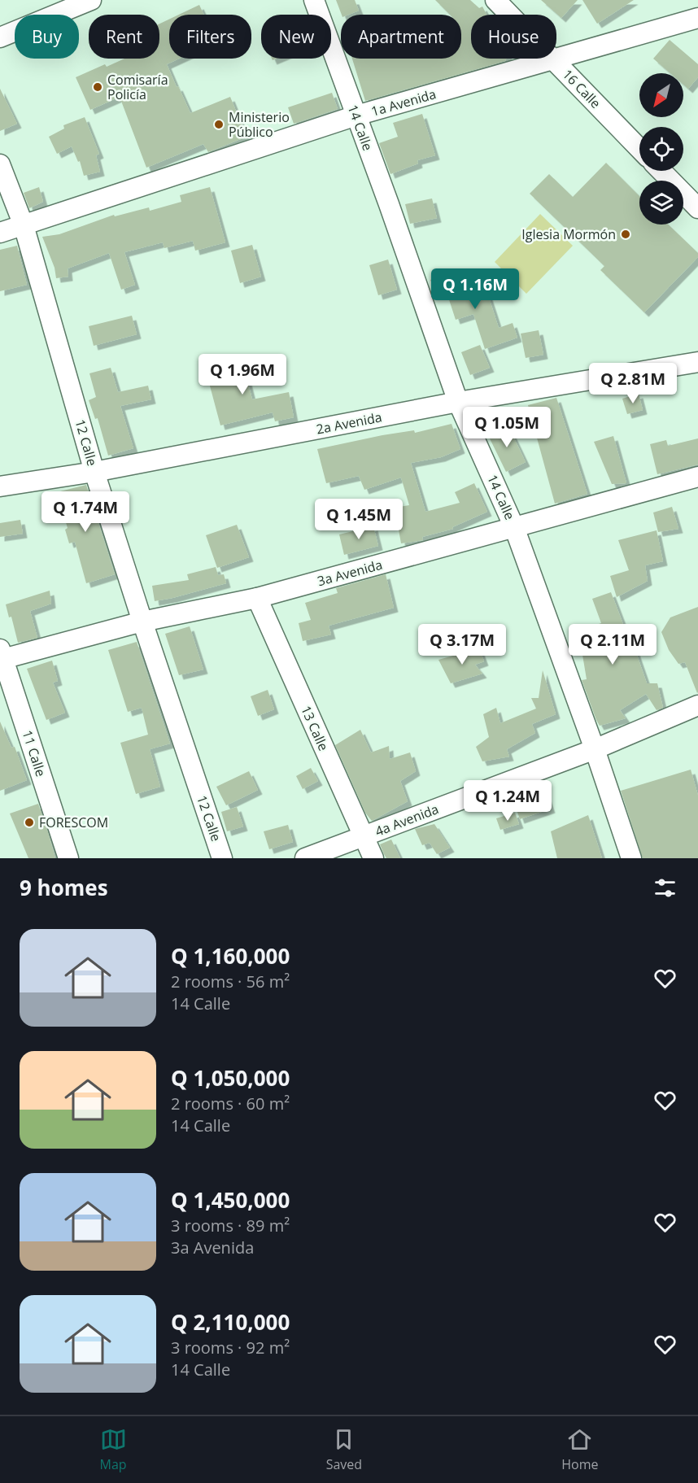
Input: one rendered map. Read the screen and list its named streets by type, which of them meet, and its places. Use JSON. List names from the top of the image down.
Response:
{
  "streets": {
    "street": [
      "16 Calle",
      "1a Avenida",
      "14 Calle",
      "2a Avenida",
      "12 Calle",
      "3a Avenida",
      "13 Calle",
      "11 Calle",
      "4a Avenida"
    ]
  },
  "crossings": [
    ["16 Calle", "1a Avenida"],
    ["1a Avenida", "14 Calle"],
    ["1a Avenida", "12 Calle"],
    ["14 Calle", "2a Avenida"],
    ["14 Calle", "3a Avenida"],
    ["14 Calle", "4a Avenida"],
    ["2a Avenida", "12 Calle"],
    ["12 Calle", "3a Avenida"],
    ["3a Avenida", "13 Calle"],
    ["3a Avenida", "11 Calle"],
    ["13 Calle", "4a Avenida"]
  ],
  "places": [
    "Comisaría Policía",
    "Ministerio Público",
    "Iglesia Mormón",
    "FORESCOM"
  ],
  "north": "bottom left",
  "page": {
    "chip": [
      "Buy",
      "Rent",
      "Filters",
      "New",
      "Apartment",
      "House"
    ],
    "price": [
      "Q 1.16M",
      "Q 1.96M",
      "Q 2.81M",
      "Q 1.05M",
      "Q 1.74M",
      "Q 1.45M",
      "Q 3.17M",
      "Q 2.11M",
      "Q 1.24M"
    ],
    "heading": "9 homes",
    "list": [
      {
        "name": "Q 1,160,000",
        "note": "2 rooms · 56 m² · 14 Calle"
      },
      {
        "name": "Q 1,050,000",
        "note": "2 rooms · 60 m² · 14 Calle"
      },
      {
        "name": "Q 1,450,000",
        "note": "3 rooms · 89 m² · 3a Avenida"
      },
      {
        "name": "Q 2,110,000",
        "note": "3 rooms · 92 m² · 14 Calle"
      }
    ],
    "tabs": ["Map", "Saved", "Home"]
  }
}
